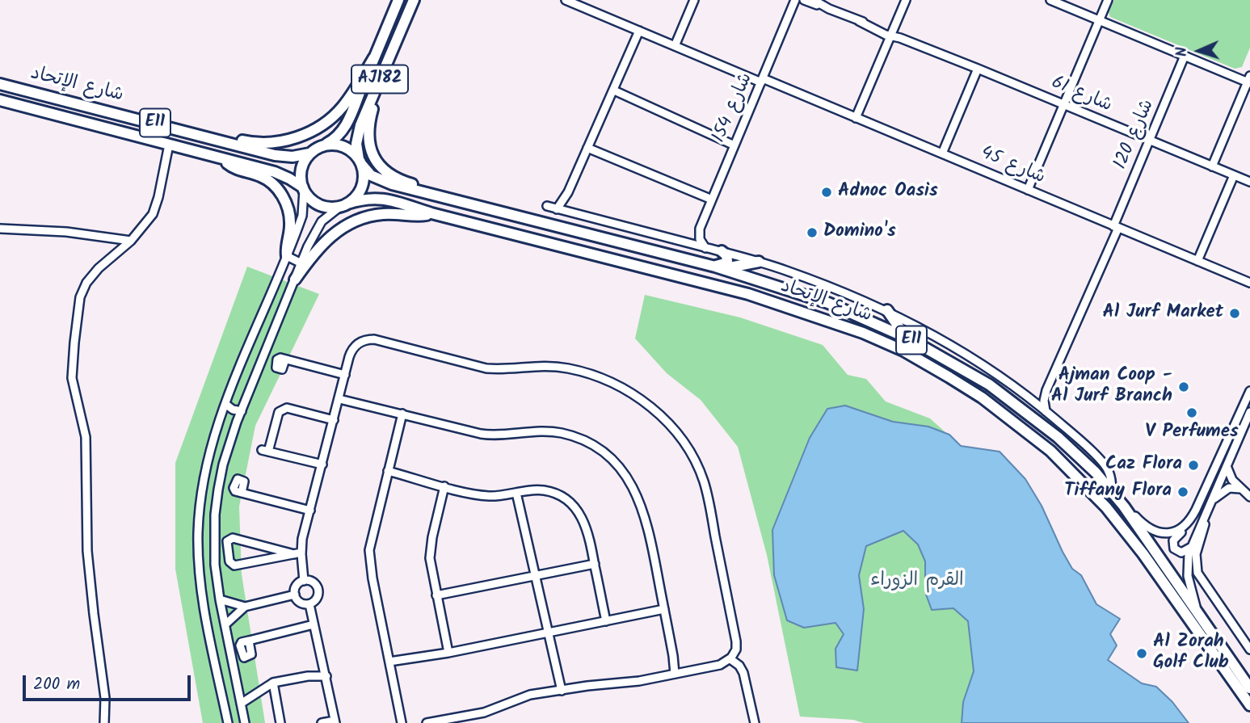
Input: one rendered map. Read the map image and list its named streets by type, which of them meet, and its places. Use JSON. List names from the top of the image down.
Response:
{
  "streets": {
    "highway": ["AJ182", "شارع الإتحاد", "E11"],
    "street": [
      "شارع 61",
      "شارع 154",
      "شارع 120",
      "شارع 45"
    ]
  },
  "crossings": [
    ["AJ182", "شارع الإتحاد"],
    ["شارع 61", "شارع 120"],
    ["شارع 154", "شارع 45"],
    ["شارع 120", "شارع 45"]
  ],
  "parks": ["القرم الزوراء"],
  "places": [
    "Adnoc Oasis",
    "Domino's",
    "Al Jurf Market",
    "Ajman Coop - Al Jurf Branch",
    "V Perfumes",
    "Caz Flora",
    "Tiffany Flora",
    "Al Zorah Golf Club"
  ],
  "scale_bar": "200 m",
  "north": "left"
}
